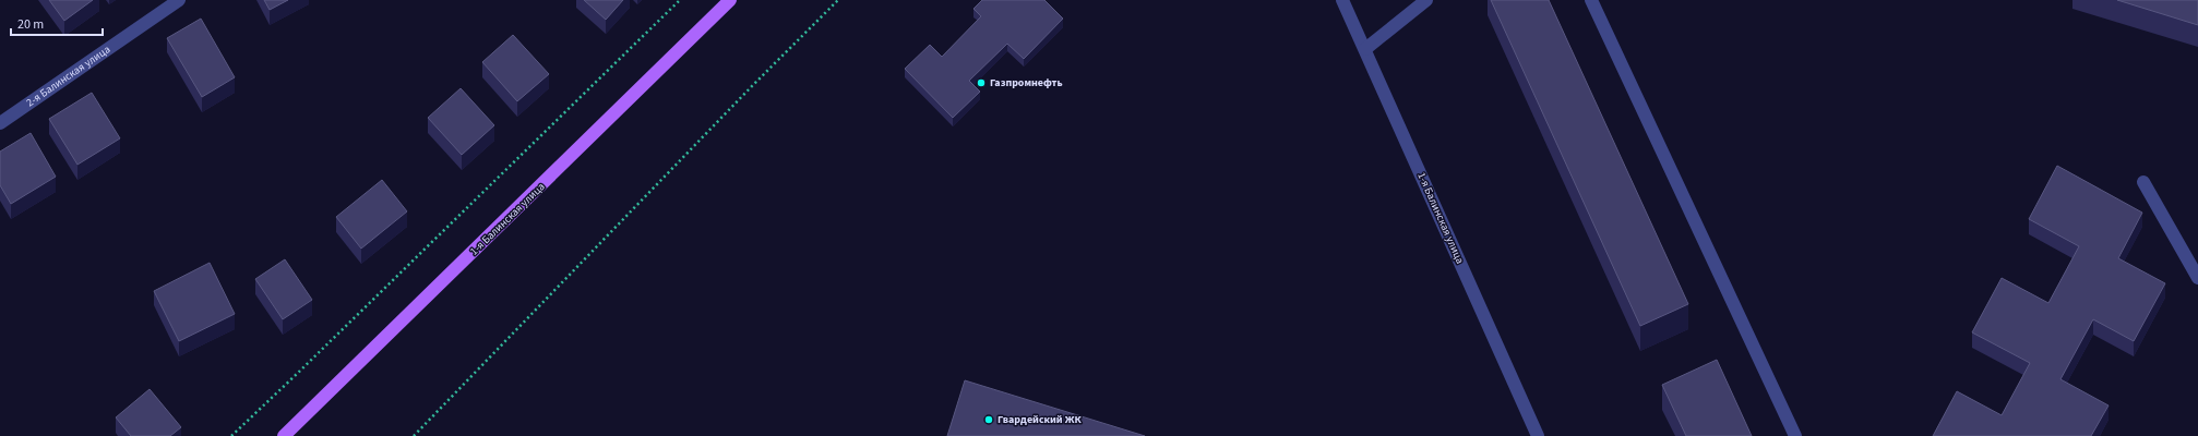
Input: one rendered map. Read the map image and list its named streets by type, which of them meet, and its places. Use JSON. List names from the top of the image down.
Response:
{
  "streets": {
    "main road": ["1-я Балинская улица"],
    "street": ["2-я Балинская улица"]
  },
  "places": ["Газпромнефть", "Гвардейский ЖК"],
  "scale_bar": "20 m"
}
